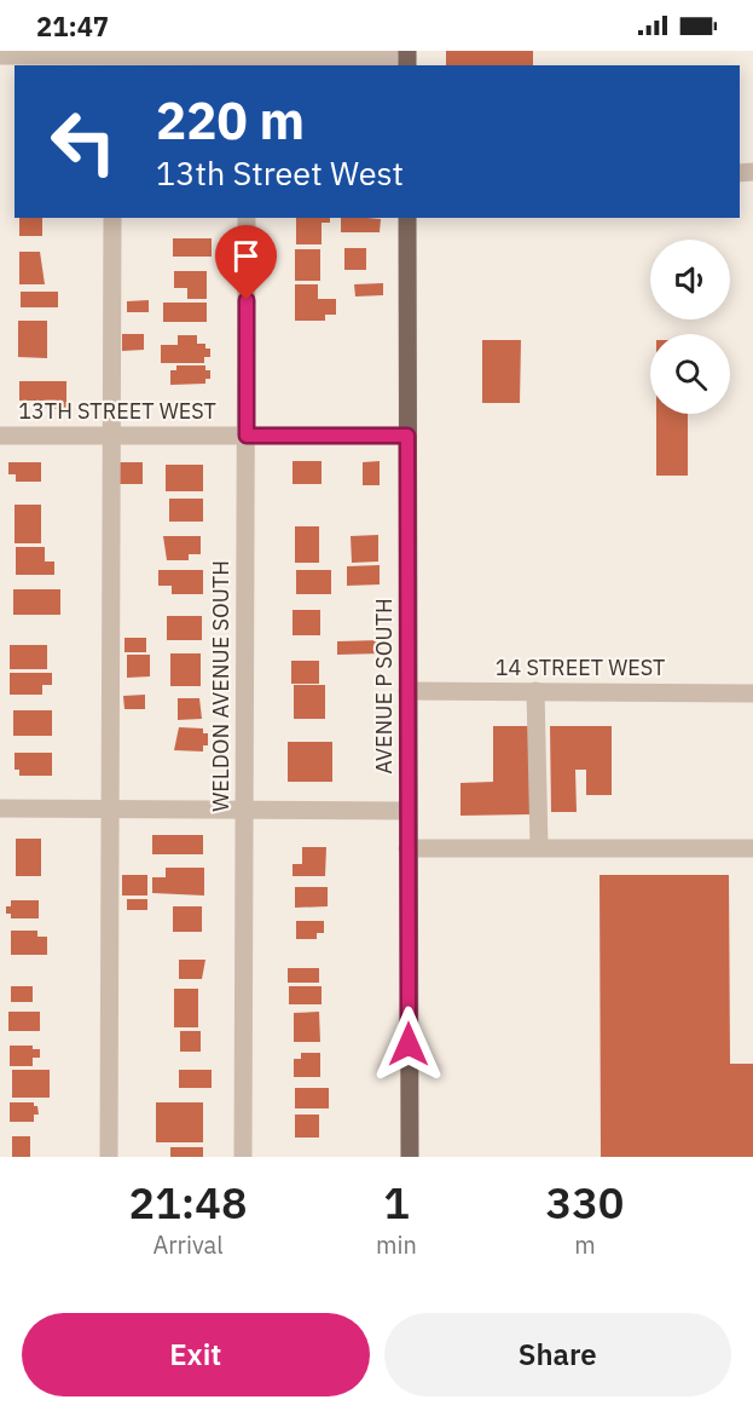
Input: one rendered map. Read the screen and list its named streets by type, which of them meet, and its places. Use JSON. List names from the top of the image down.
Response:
{
  "streets": {
    "main road": ["AVENUE P SOUTH"],
    "street": ["13TH STREET WEST", "14 STREET WEST", "WELDON AVENUE SOUTH"]
  },
  "crossings": [
    ["13TH STREET WEST", "WELDON AVENUE SOUTH"],
    ["13TH STREET WEST", "AVENUE P SOUTH"],
    ["14 STREET WEST", "AVENUE P SOUTH"]
  ],
  "page": {
    "status": "21:47",
    "turn": ["220 m", "13th Street West"],
    "eta": [
      "21:48",
      "Arrival",
      "1",
      "min",
      "330",
      "m"
    ],
    "buttons": ["Exit", "Share"]
  }
}
